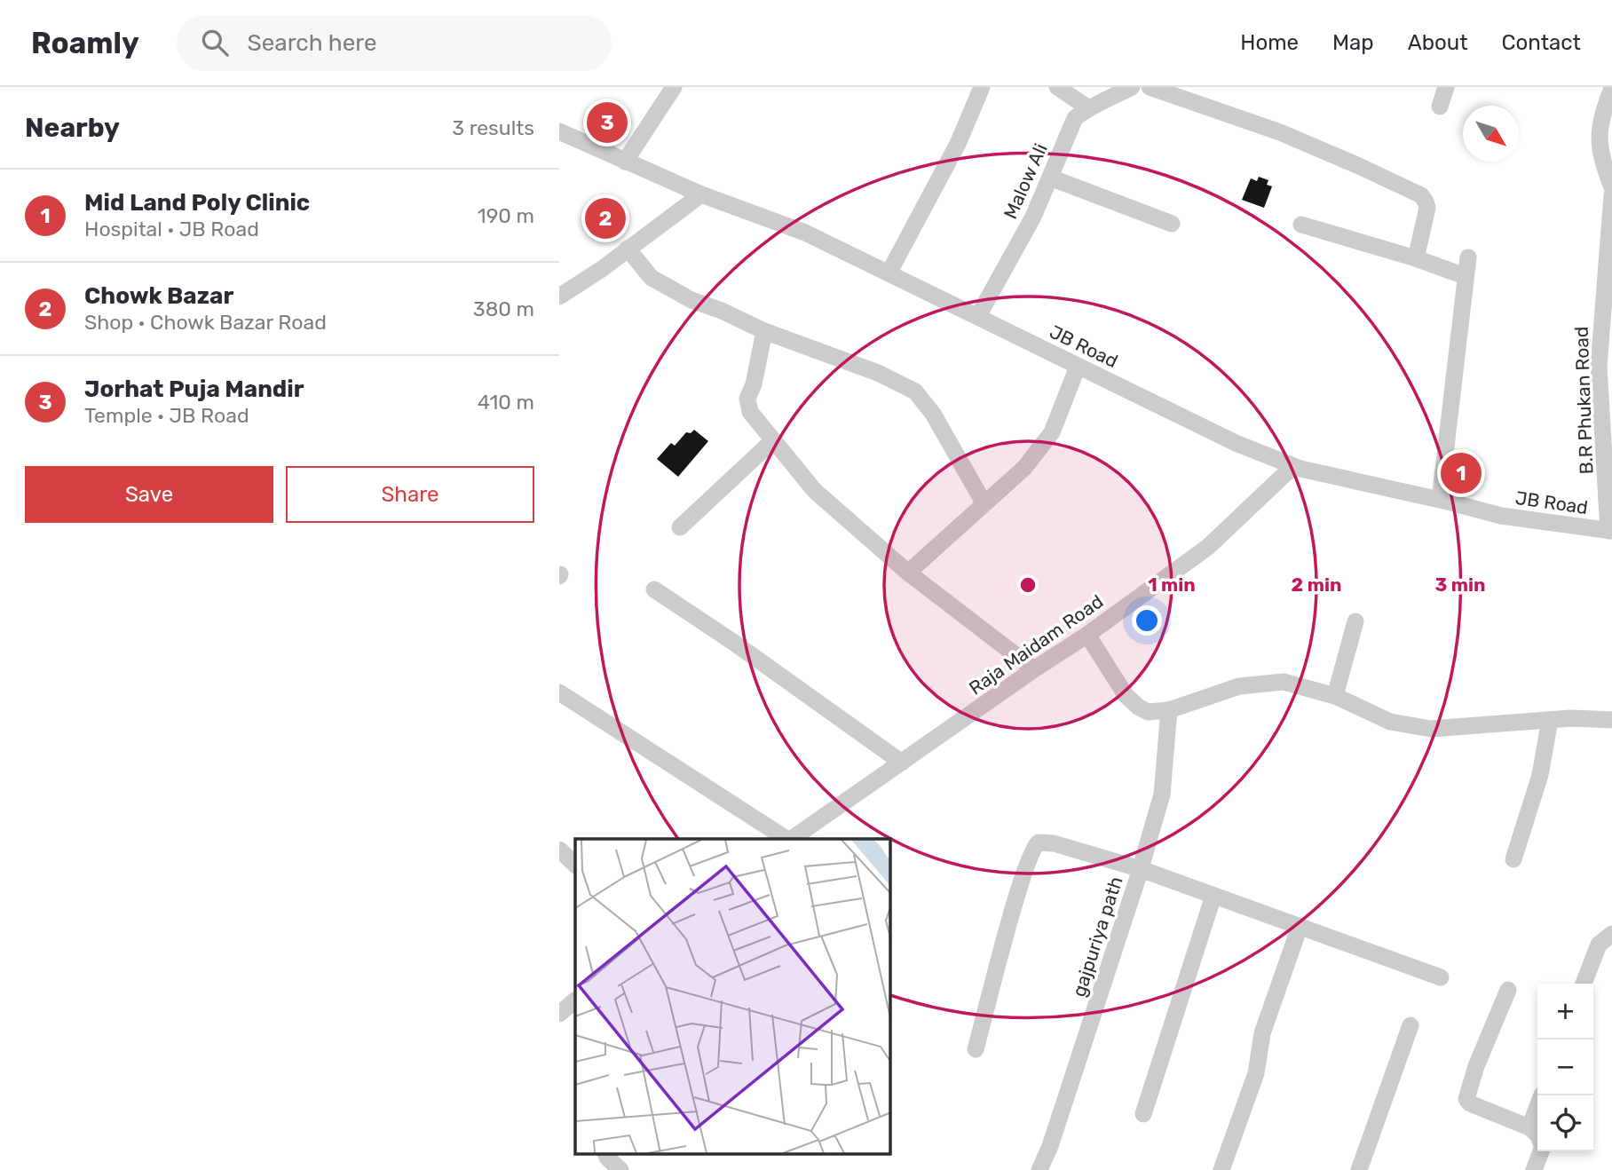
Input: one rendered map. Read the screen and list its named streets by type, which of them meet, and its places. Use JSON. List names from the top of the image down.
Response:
{
  "streets": {
    "street": [
      "Malow Ali",
      "JB Road",
      "B.R Phukan Road",
      "Raja Maidam Road",
      "gajpuriya path"
    ]
  },
  "crossings": [
    ["Malow Ali", "JB Road"],
    ["JB Road", "B.R Phukan Road"],
    ["JB Road", "Raja Maidam Road"]
  ],
  "north": "bottom right",
  "page": {
    "header": "Roamly",
    "search": "Search here",
    "nav": [
      "Home",
      "Map",
      "About",
      "Contact"
    ],
    "heading": ["Nearby", "3 results"],
    "pins": ["3", "2", "1"],
    "list": [
      {
        "mark": "1",
        "name": "Mid Land Poly Clinic",
        "note": "Hospital · JB Road",
        "value": "190 m"
      },
      {
        "mark": "2",
        "name": "Chowk Bazar",
        "note": "Shop · Chowk Bazar Road",
        "value": "380 m"
      },
      {
        "mark": "3",
        "name": "Jorhat Puja Mandir",
        "note": "Temple · JB Road",
        "value": "410 m"
      }
    ],
    "buttons": ["Save", "Share"],
    "map_buttons": ["+", "−"]
  },
  "rings": ["1 min", "2 min", "3 min"]
}
